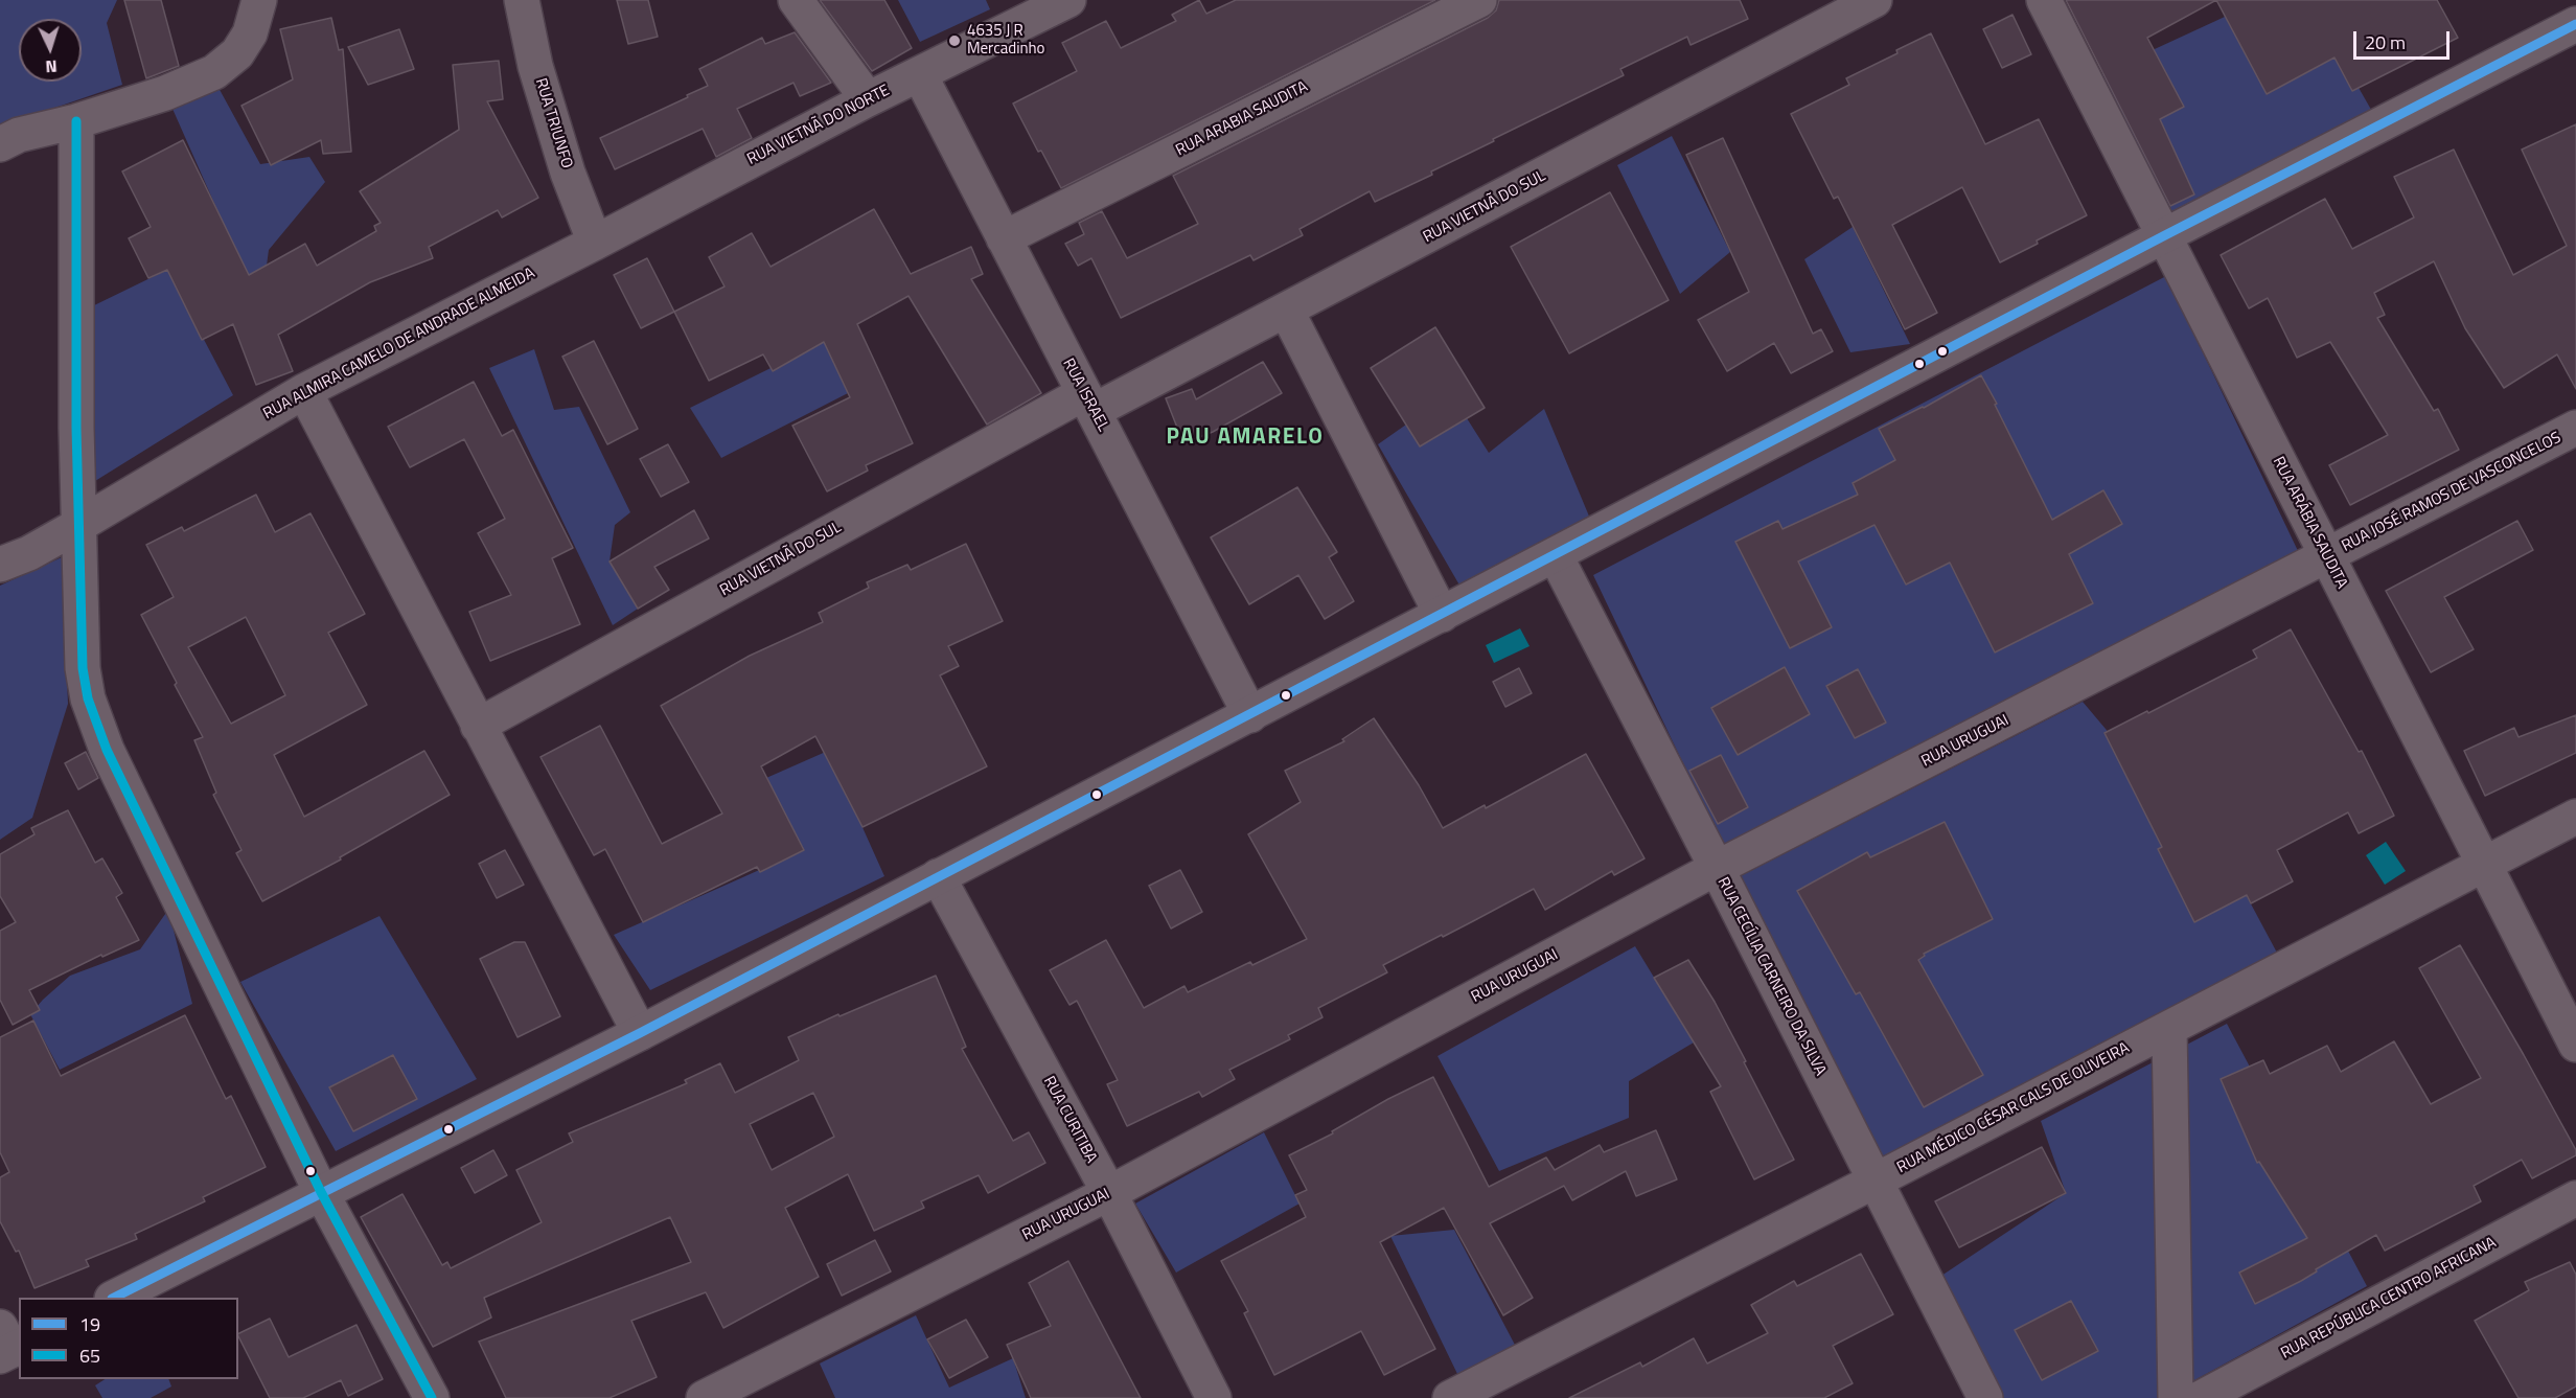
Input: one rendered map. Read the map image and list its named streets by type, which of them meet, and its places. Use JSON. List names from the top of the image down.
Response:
{
  "streets": {
    "street": [
      "RUA ARABIA SAUDITA",
      "RUA TRIUNFO",
      "RUA VIETNÃ DO NORTE",
      "RUA VIETNÃ DO SUL",
      "RUA ALMIRA CAMELO DE ANDRADE ALMEIDA",
      "RUA ISRAEL",
      "RUA JOSÉ RAMOS DE VASCONCELOS",
      "RUA ARÁBIA SAUDITA",
      "RUA URUGUAI",
      "RUA CECÍLIA CARNEIRO DA SILVA",
      "RUA MÉDICO CÉSAR CALS DE OLIVEIRA",
      "RUA CURITIBA",
      "RUA REPÚBLICA CENTRO AFRICANA"
    ]
  },
  "crossings": [
    ["RUA ARABIA SAUDITA", "RUA ISRAEL"],
    ["RUA TRIUNFO", "RUA VIETNÃ DO NORTE"],
    ["RUA TRIUNFO", "RUA ALMIRA CAMELO DE ANDRADE ALMEIDA"],
    ["RUA VIETNÃ DO NORTE", "RUA ALMIRA CAMELO DE ANDRADE ALMEIDA"],
    ["RUA VIETNÃ DO NORTE", "RUA ISRAEL"],
    ["RUA VIETNÃ DO SUL", "RUA ISRAEL"],
    ["RUA JOSÉ RAMOS DE VASCONCELOS", "RUA ARÁBIA SAUDITA"],
    ["RUA JOSÉ RAMOS DE VASCONCELOS", "RUA URUGUAI"],
    ["RUA ARÁBIA SAUDITA", "RUA URUGUAI"],
    ["RUA ARÁBIA SAUDITA", "RUA MÉDICO CÉSAR CALS DE OLIVEIRA"],
    ["RUA URUGUAI", "RUA CECÍLIA CARNEIRO DA SILVA"],
    ["RUA URUGUAI", "RUA CURITIBA"],
    ["RUA CECÍLIA CARNEIRO DA SILVA", "RUA MÉDICO CÉSAR CALS DE OLIVEIRA"]
  ],
  "districts": ["PAU AMARELO"],
  "places": ["4635 J R Mercadinho"],
  "lines": ["transit line 19", "transit line 65"],
  "legend": ["19", "65"],
  "scale_bar": "20 m",
  "north": "bottom"
}
